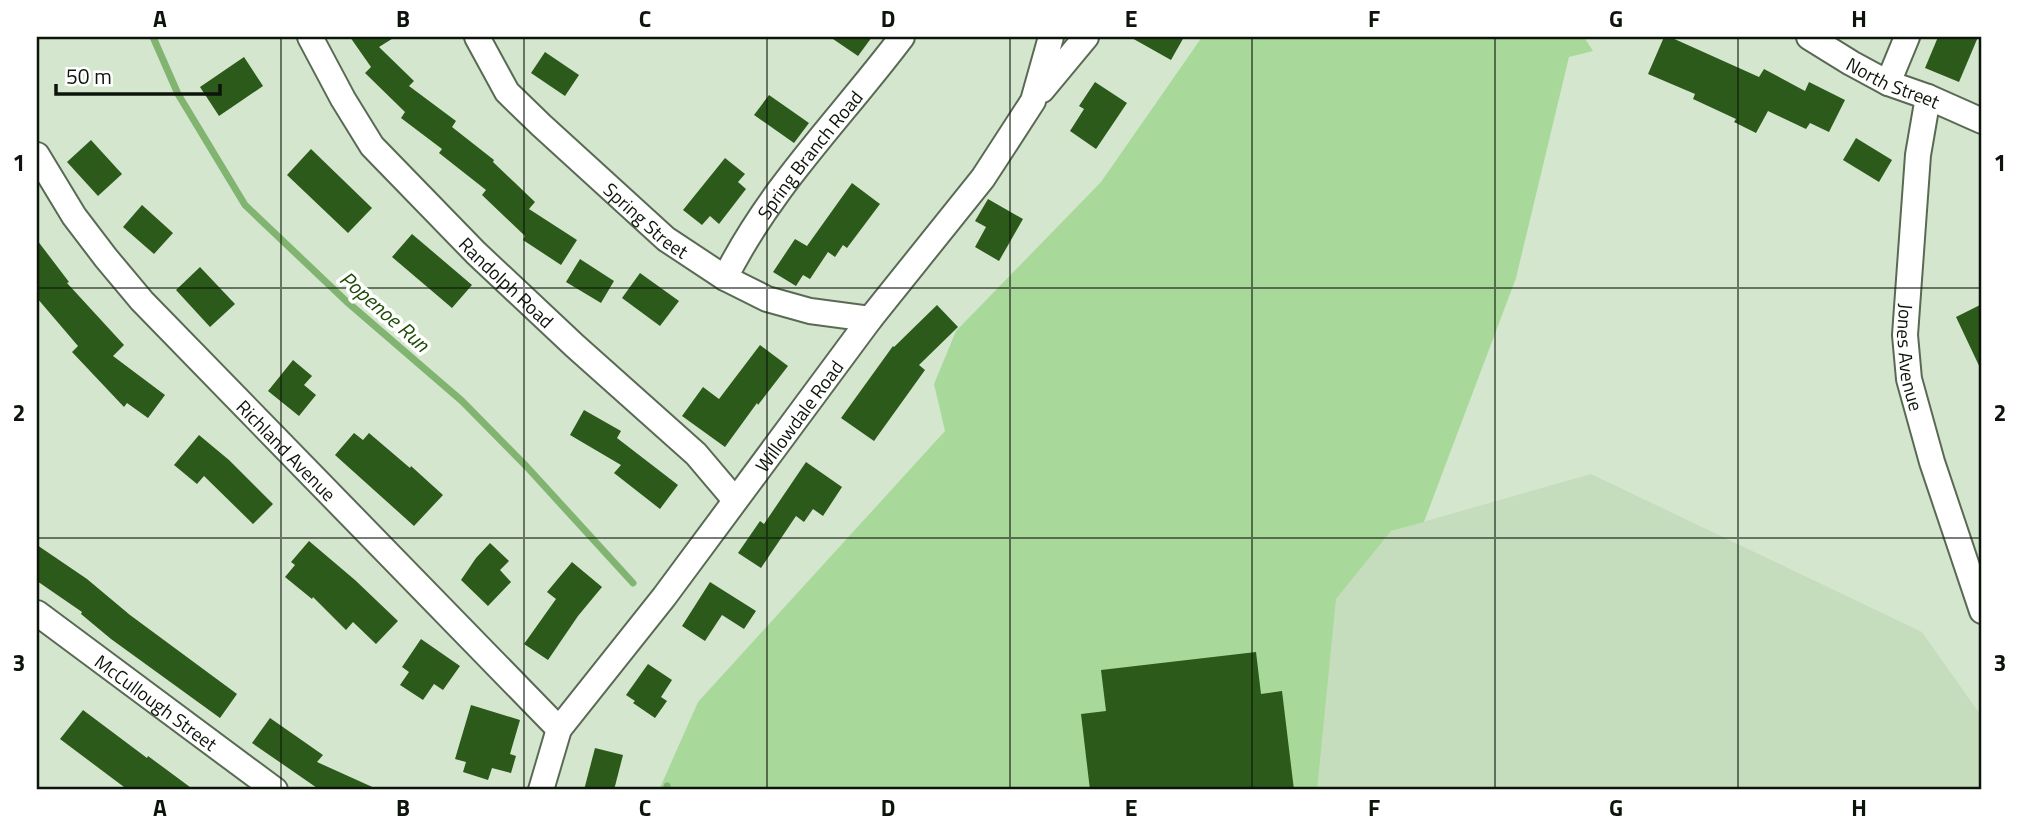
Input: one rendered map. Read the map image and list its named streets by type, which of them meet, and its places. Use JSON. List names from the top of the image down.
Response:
{
  "streets": {
    "street": [
      "North Street",
      "Spring Branch Road",
      "Spring Street",
      "Randolph Road",
      "Jones Avenue",
      "Willowdale Road",
      "Richland Avenue",
      "McCullough Street"
    ]
  },
  "crossings": [
    ["North Street", "Jones Avenue"],
    ["Spring Branch Road", "Spring Street"],
    ["Spring Street", "Willowdale Road"],
    ["Randolph Road", "Willowdale Road"],
    ["Willowdale Road", "Richland Avenue"]
  ],
  "water": ["Popenoe Run"],
  "scale_bar": "50 m",
  "grid": {
    "columns": [
      "A",
      "B",
      "C",
      "D",
      "E",
      "F",
      "G",
      "H"
    ],
    "rows": ["1", "2", "3"]
  }
}
